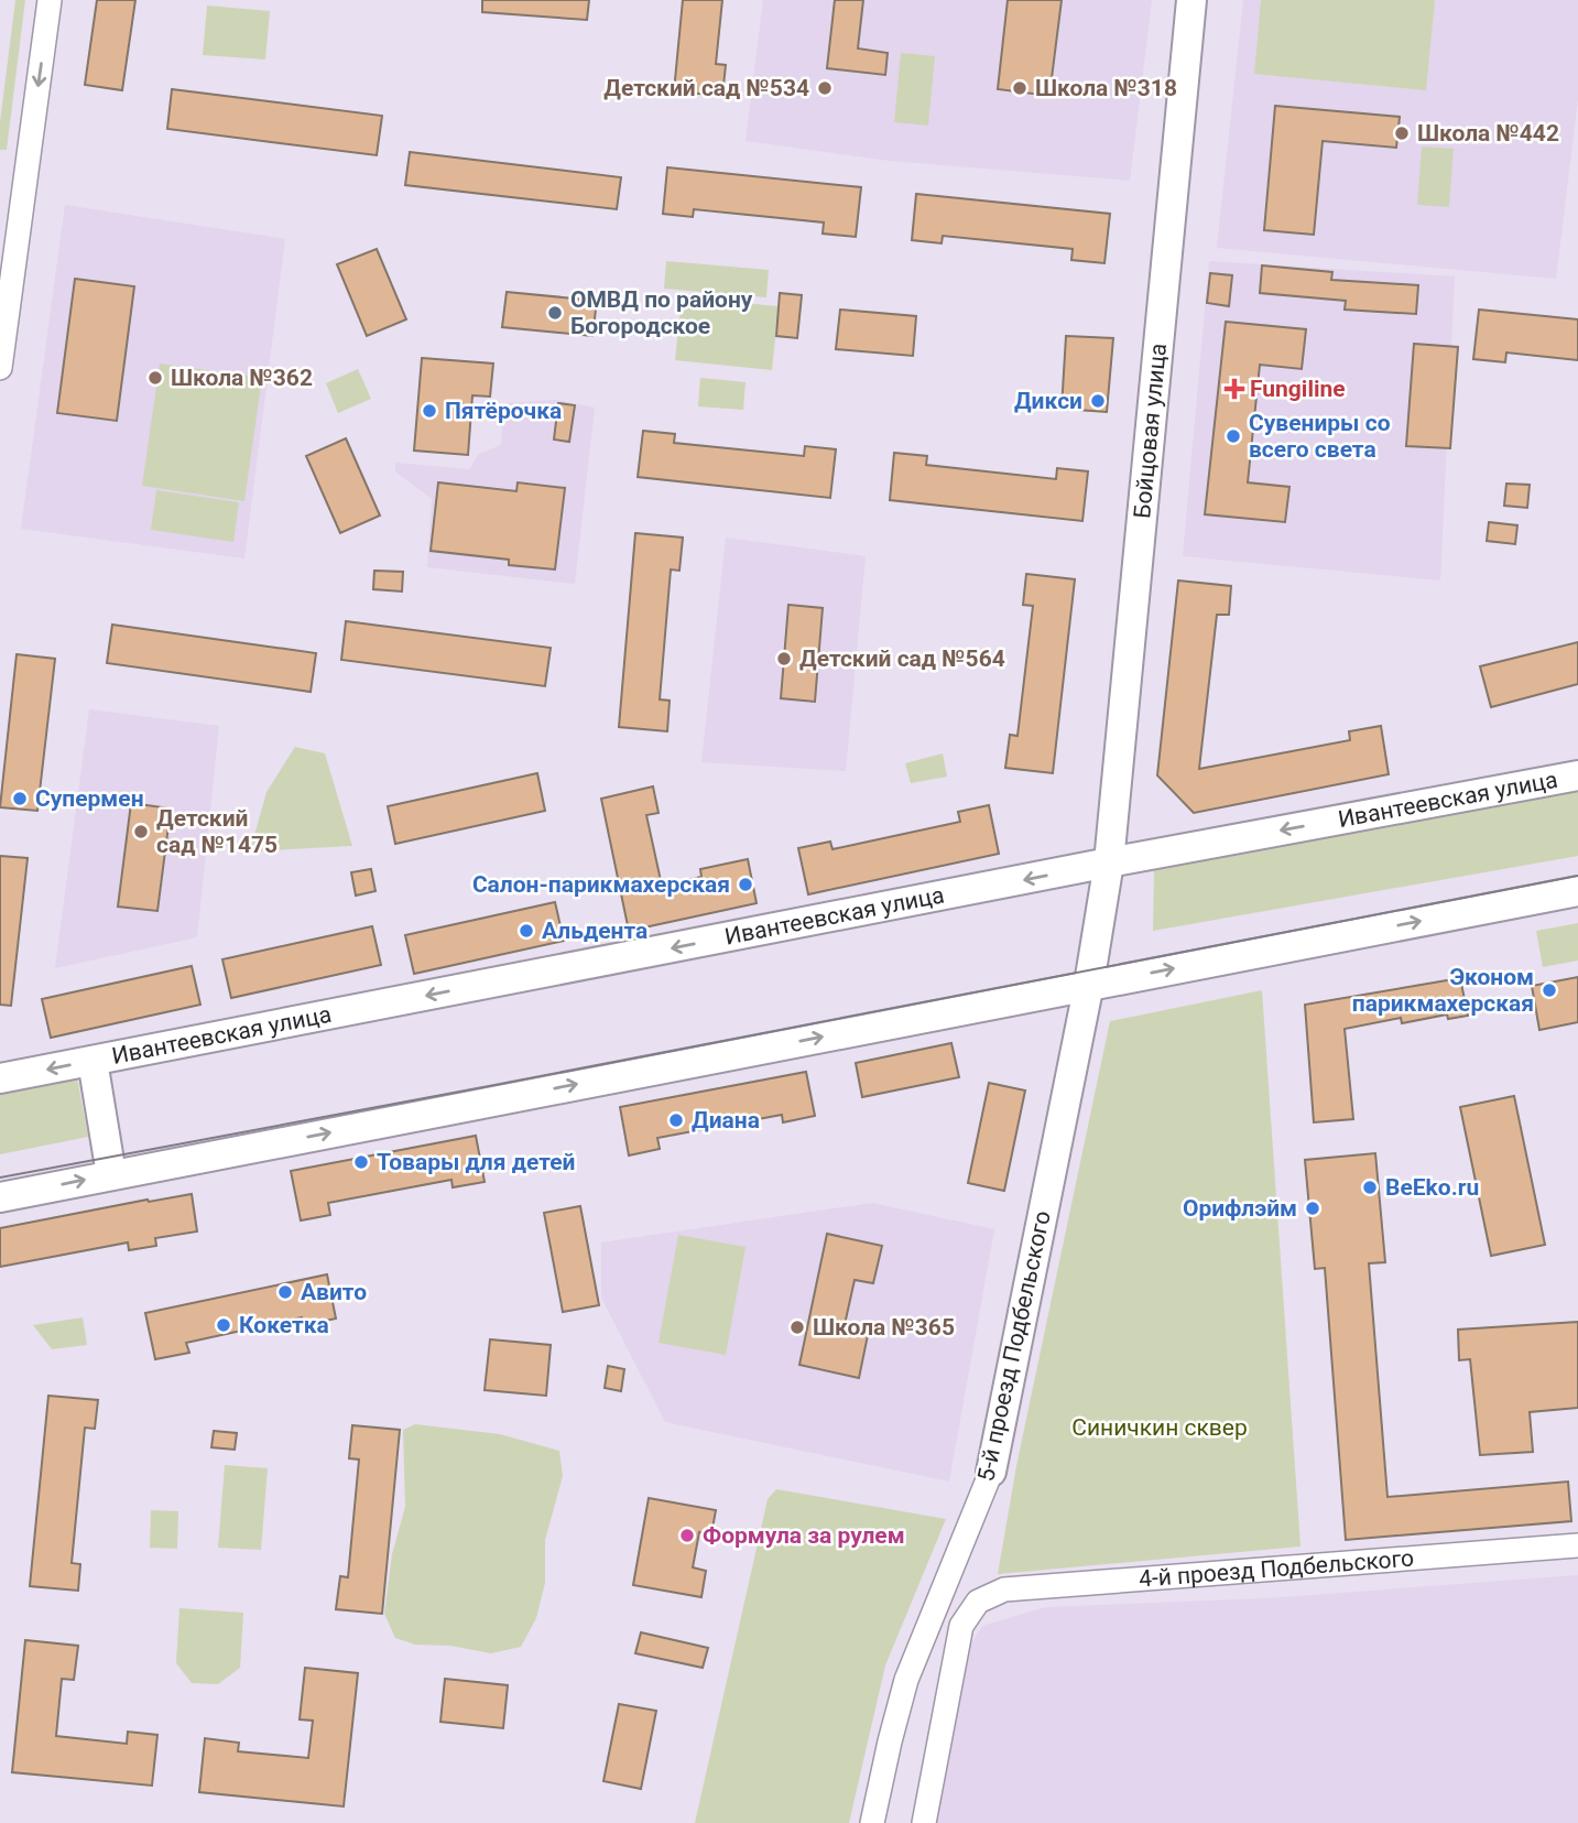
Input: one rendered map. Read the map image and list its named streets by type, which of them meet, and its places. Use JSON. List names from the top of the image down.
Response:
{
  "streets": {
    "street": [
      "Бойцовая улица",
      "Ивантеевская улица",
      "5-й проезд Подбельского",
      "4-й проезд Подбельского"
    ]
  },
  "crossings": [
    ["Бойцовая улица", "Ивантеевская улица"],
    ["Бойцовая улица", "5-й проезд Подбельского"]
  ],
  "parks": ["Синичкин сквер"],
  "places": {
    "other": [
      "Детский сад №534",
      "Школа №318",
      "Школа №442",
      "ОМВД по району Богородское",
      "Школа №362",
      "Дикси",
      "Пятёрочка",
      "Сувениры со всего света",
      "Детский сад №564",
      "Супермен",
      "Детский сад №1475",
      "Салон-парикмахерская",
      "Альдента",
      "Эконом парикмахерская",
      "Диана",
      "Товары для детей",
      "BeEko.ru",
      "Орифлэйм",
      "Авито",
      "Кокетка",
      "Школа №365",
      "Формула за рулем"
    ],
    "health": ["Fungiline"]
  }
}
